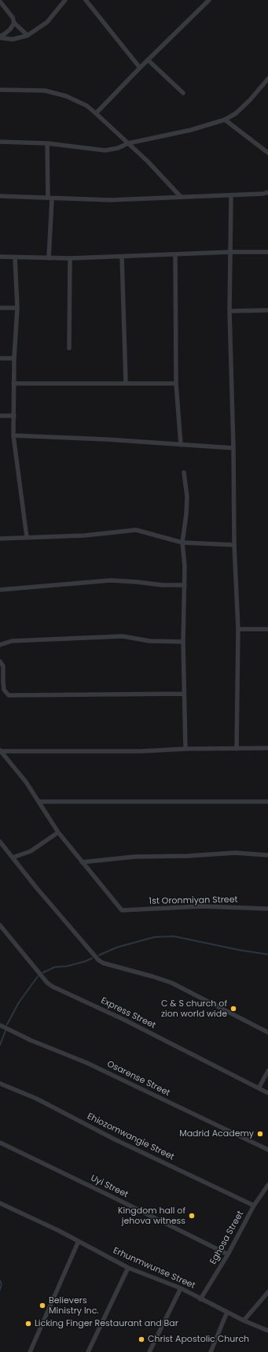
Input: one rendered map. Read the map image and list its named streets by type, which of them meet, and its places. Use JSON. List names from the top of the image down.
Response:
{
  "streets": {
    "street": [
      "1st Oronmiyan Street",
      "Express Street",
      "Osarense Street",
      "Ehiozomwangie Street",
      "Uyi Street",
      "Eghosa Street",
      "Erhunmwunse Street"
    ]
  },
  "crossings": [
    ["Ehiozomwangie Street", "Eghosa Street"],
    ["Uyi Street", "Eghosa Street"],
    ["Eghosa Street", "Erhunmwunse Street"]
  ],
  "places": [
    "C & S church of zion world wide",
    "Madrid Academy",
    "Kingdom hall of jehova witness",
    "Believers Ministry Inc.",
    "Licking Finger Restaurant and Bar",
    "Christ Apostolic Church"
  ]
}
